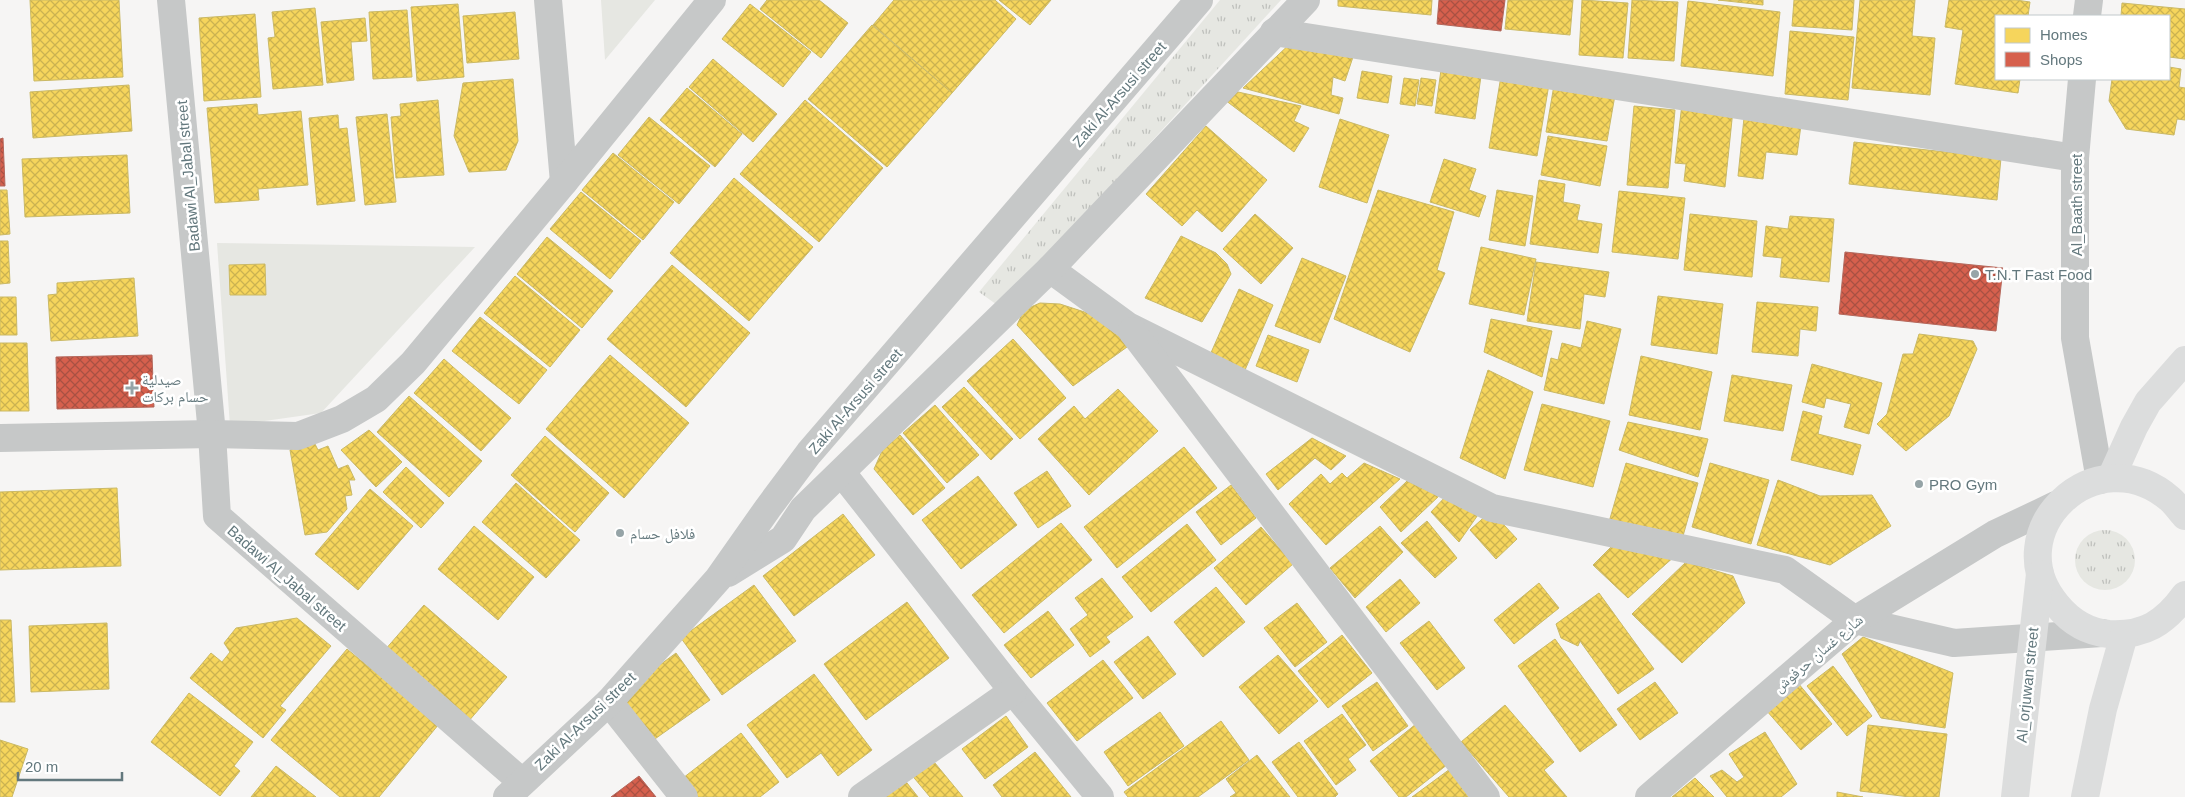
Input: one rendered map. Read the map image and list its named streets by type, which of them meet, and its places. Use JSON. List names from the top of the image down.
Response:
{
  "streets": {
    "main road": ["Al_orjuwan street"],
    "street": [
      "Zaki Al-Arsusi street",
      "Badawi Al_Jabal street",
      "Al_Baath street",
      "شارع غسان حرفوش"
    ]
  },
  "crossings": [
    ["Zaki Al-Arsusi street", "Badawi Al_Jabal street"]
  ],
  "places": {
    "other": ["T.N.T Fast Food", "PRO Gym", "فلافل حسام"],
    "health": ["صيدلية حسام بركات"]
  },
  "legend": ["Homes", "Shops"],
  "scale_bar": "20 m"
}
